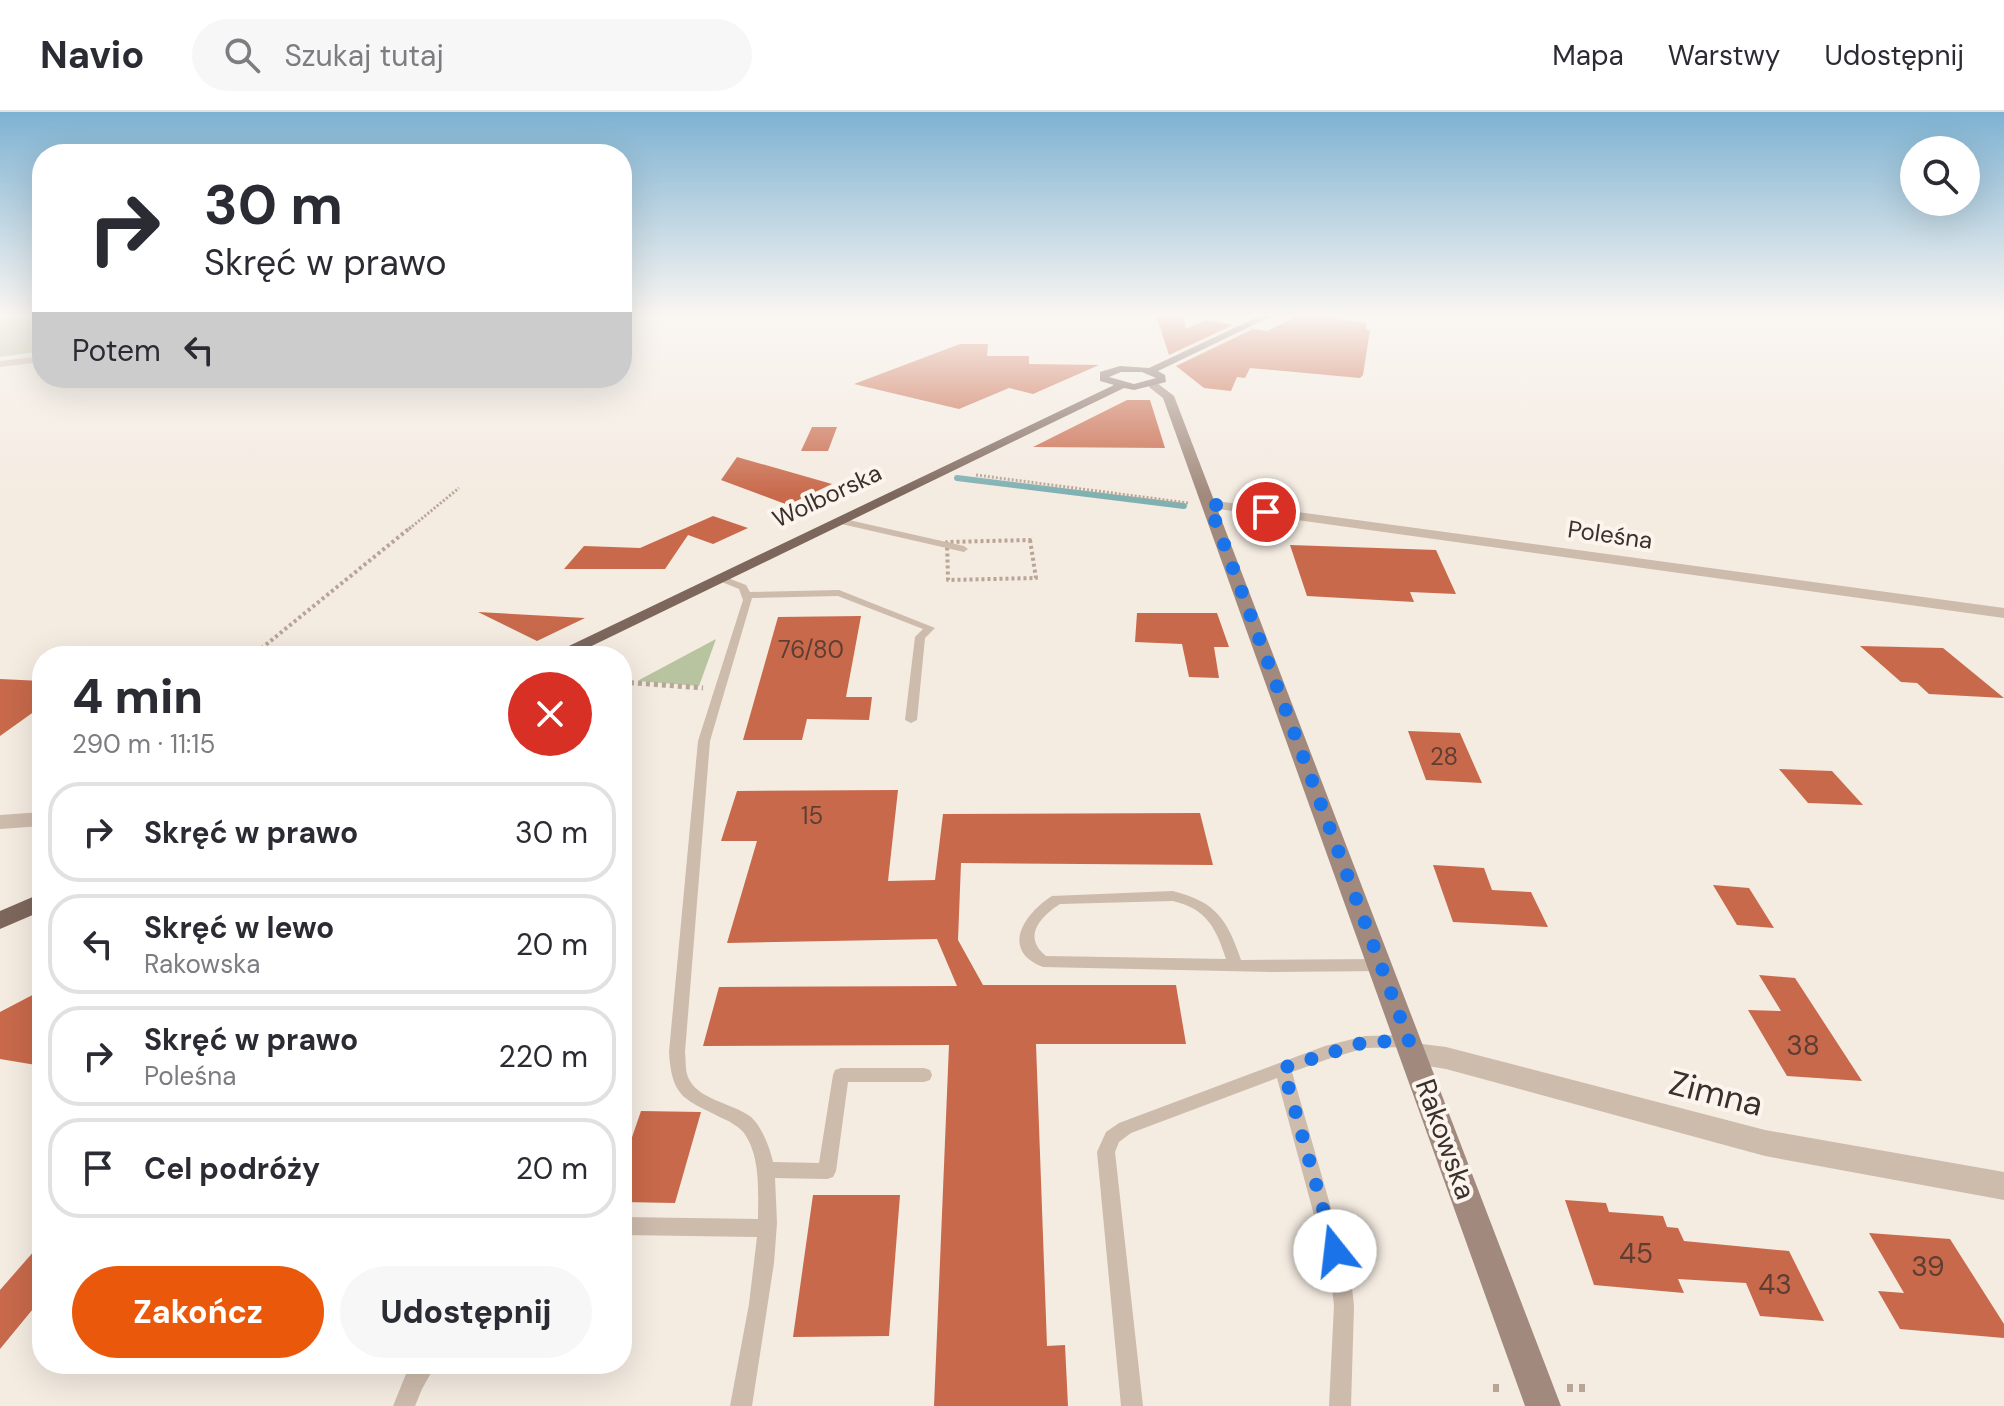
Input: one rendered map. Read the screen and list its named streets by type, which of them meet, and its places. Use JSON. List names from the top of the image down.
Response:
{
  "streets": {
    "main road": ["Wolborska", "Rakowska"],
    "street": ["Poleśna", "Zimna"]
  },
  "crossings": [
    ["Poleśna", "Rakowska"],
    ["Zimna", "Rakowska"]
  ],
  "house_numbers": [
    "76/80",
    "28",
    "15",
    "38",
    "45",
    "39",
    "43"
  ],
  "page": {
    "header": "Navio",
    "search": "Szukaj tutaj",
    "nav": ["Mapa", "Warstwy", "Udostępnij"],
    "turn": ["30 m", "Skręć w prawo"],
    "then": "Potem",
    "heading": ["4 min", "290 m · 11:15"],
    "list": [
      {
        "name": "Skręć w prawo",
        "value": "30 m"
      },
      {
        "name": "Skręć w lewo",
        "note": "Rakowska",
        "value": "20 m"
      },
      {
        "name": "Skręć w prawo",
        "note": "Poleśna",
        "value": "220 m"
      },
      {
        "name": "Cel podróży",
        "value": "20 m"
      }
    ],
    "buttons": ["Zakończ", "Udostępnij"]
  }
}
